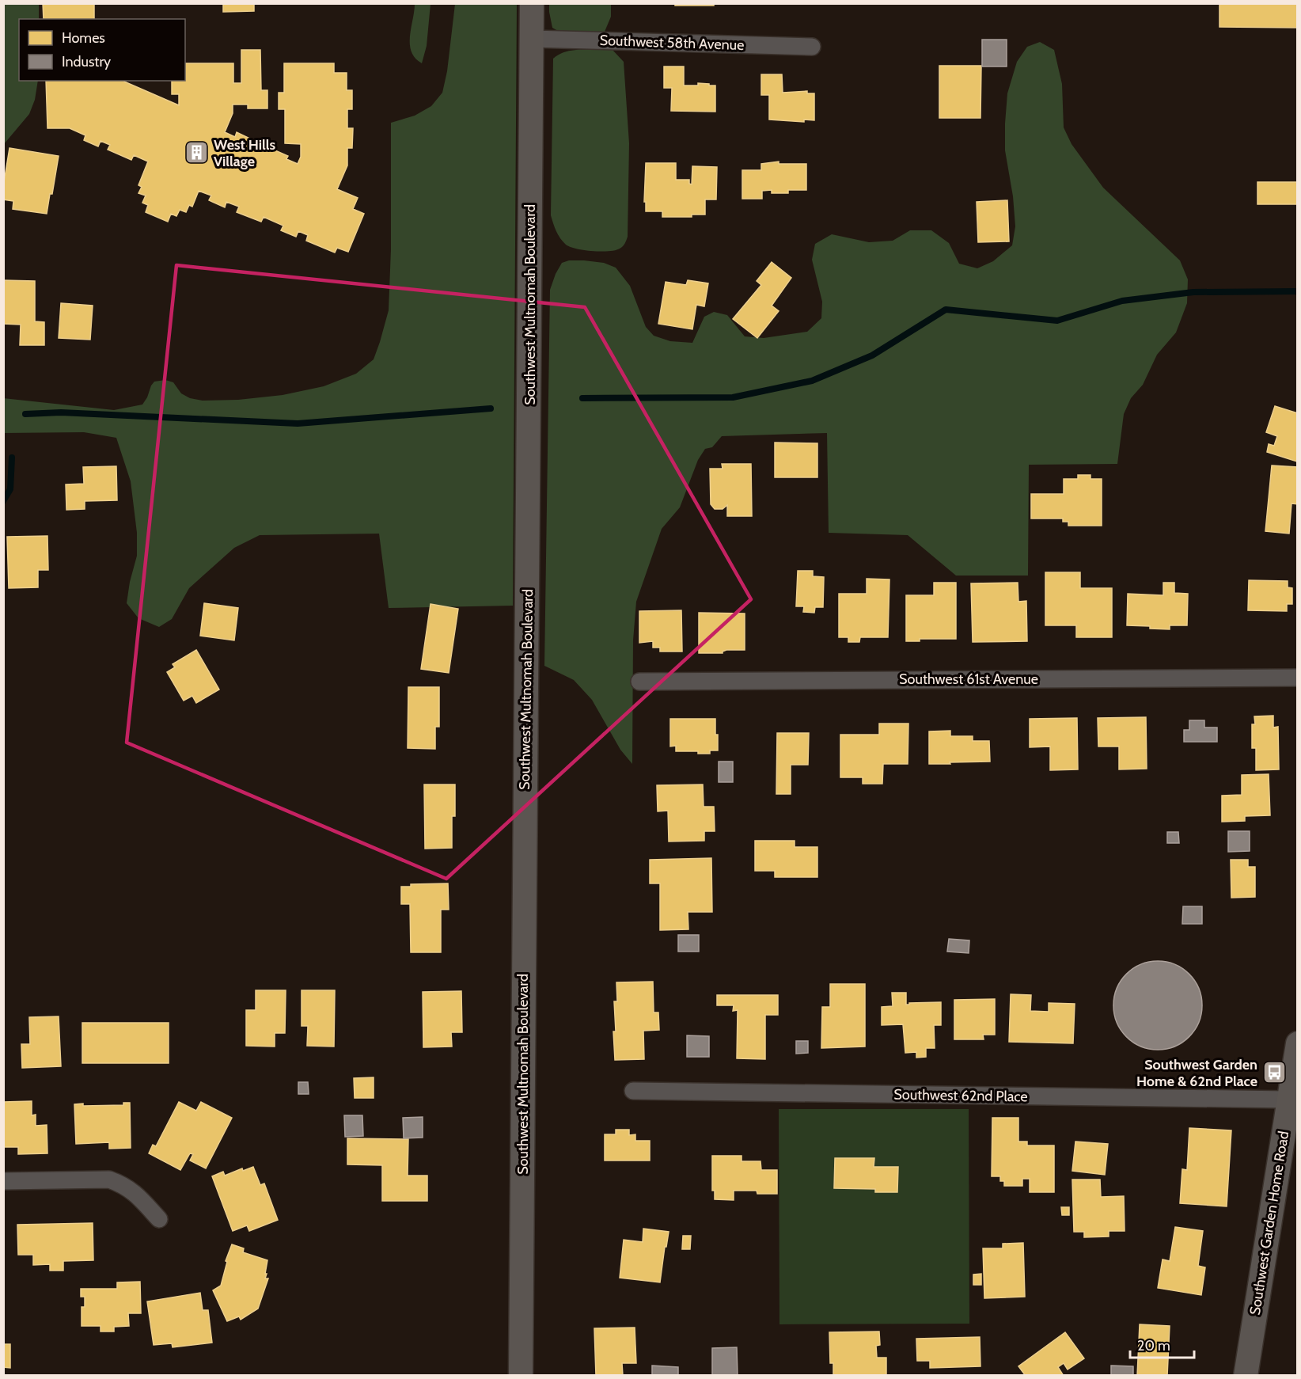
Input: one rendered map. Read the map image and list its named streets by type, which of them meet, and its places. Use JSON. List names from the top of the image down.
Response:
{
  "streets": {
    "main road": ["Southwest Multnomah Boulevard", "Southwest Garden Home Road"],
    "street": ["Southwest 58th Avenue", "Southwest 61st Avenue", "Southwest 62nd Place"]
  },
  "crossings": [
    ["Southwest 58th Avenue", "Southwest Multnomah Boulevard"],
    ["Southwest 62nd Place", "Southwest Garden Home Road"]
  ],
  "places": {
    "building": ["West Hills Village"],
    "bus stop": ["Southwest Garden Home & 62nd Place"]
  },
  "legend": ["Homes", "Industry"],
  "scale_bar": "20 m"
}
